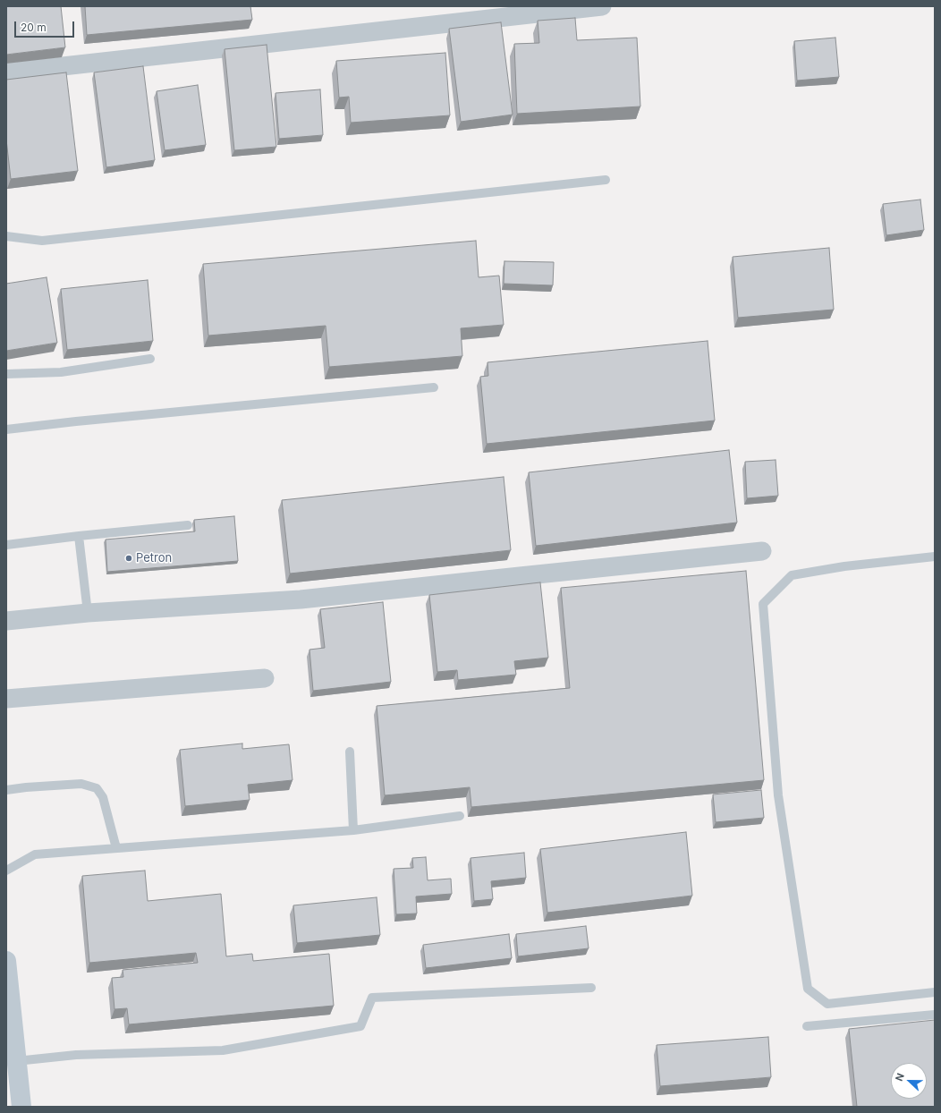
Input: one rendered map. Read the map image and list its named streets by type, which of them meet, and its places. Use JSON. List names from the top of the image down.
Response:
{
  "places": ["Petron"],
  "scale_bar": "20 m",
  "north": "left"
}
